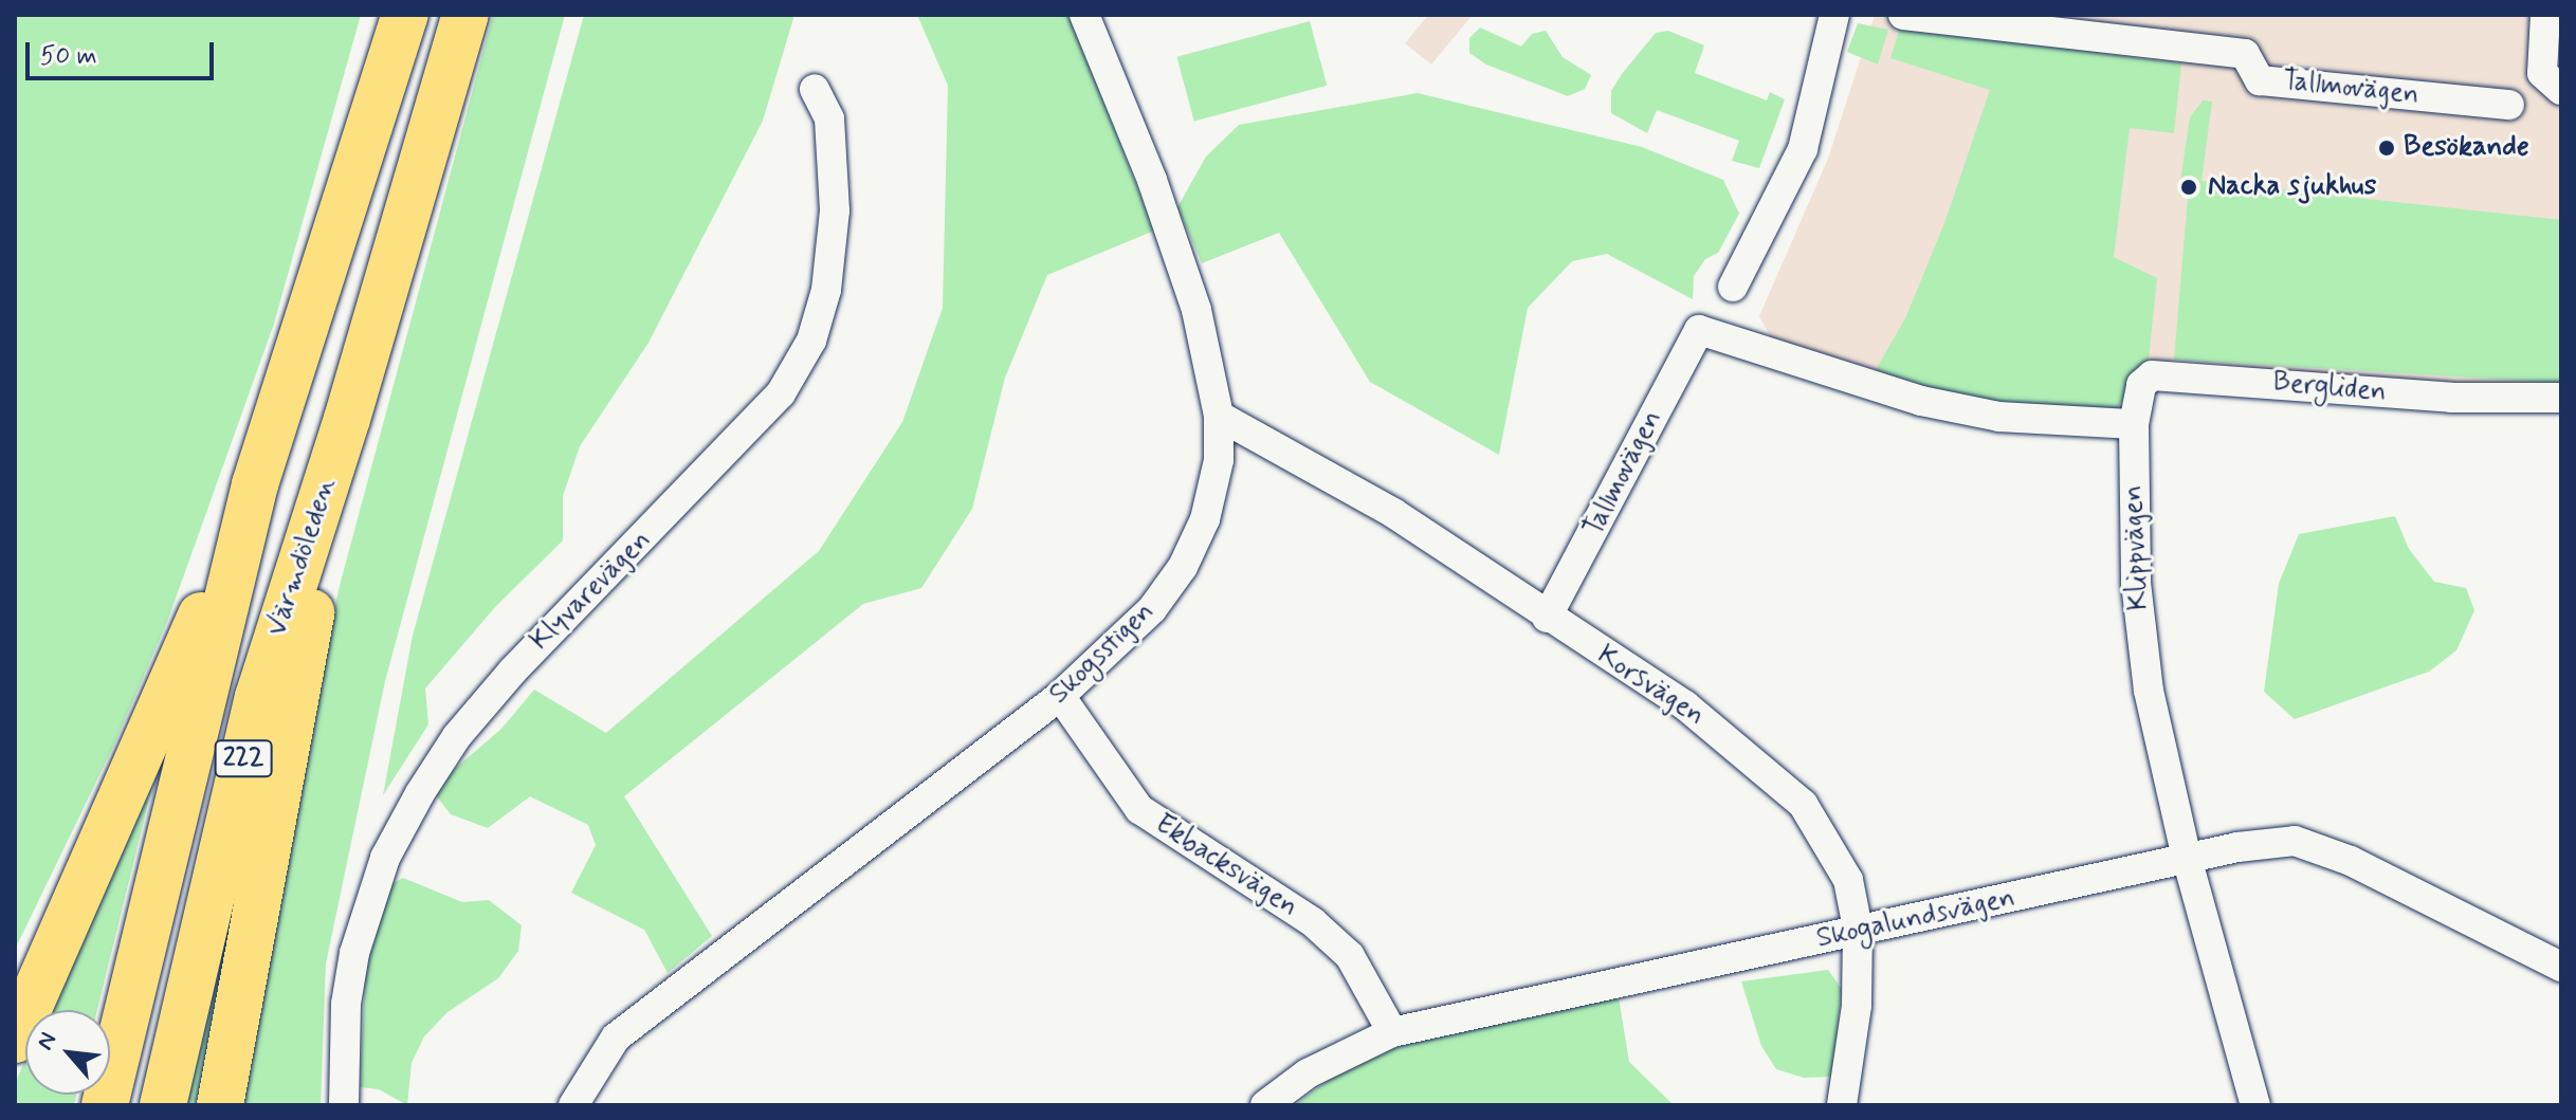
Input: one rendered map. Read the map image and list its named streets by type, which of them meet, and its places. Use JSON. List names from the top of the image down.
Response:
{
  "streets": {
    "highway": ["Värmdöleden", "222"],
    "street": [
      "Tallmovägen",
      "Bergliden",
      "Klippvägen",
      "Klyvarevägen",
      "Skogsstigen",
      "Korsvägen",
      "Ekbacksvägen",
      "Skogalundsvägen"
    ]
  },
  "crossings": [
    ["Tallmovägen", "Bergliden"],
    ["Tallmovägen", "Klippvägen"],
    ["Tallmovägen", "Korsvägen"],
    ["Bergliden", "Klippvägen"],
    ["Klippvägen", "Skogalundsvägen"],
    ["Skogsstigen", "Korsvägen"],
    ["Skogsstigen", "Ekbacksvägen"],
    ["Korsvägen", "Skogalundsvägen"],
    ["Ekbacksvägen", "Skogalundsvägen"]
  ],
  "places": ["Besökande", "Nacka sjukhus"],
  "scale_bar": "50 m",
  "north": "top left"
}
